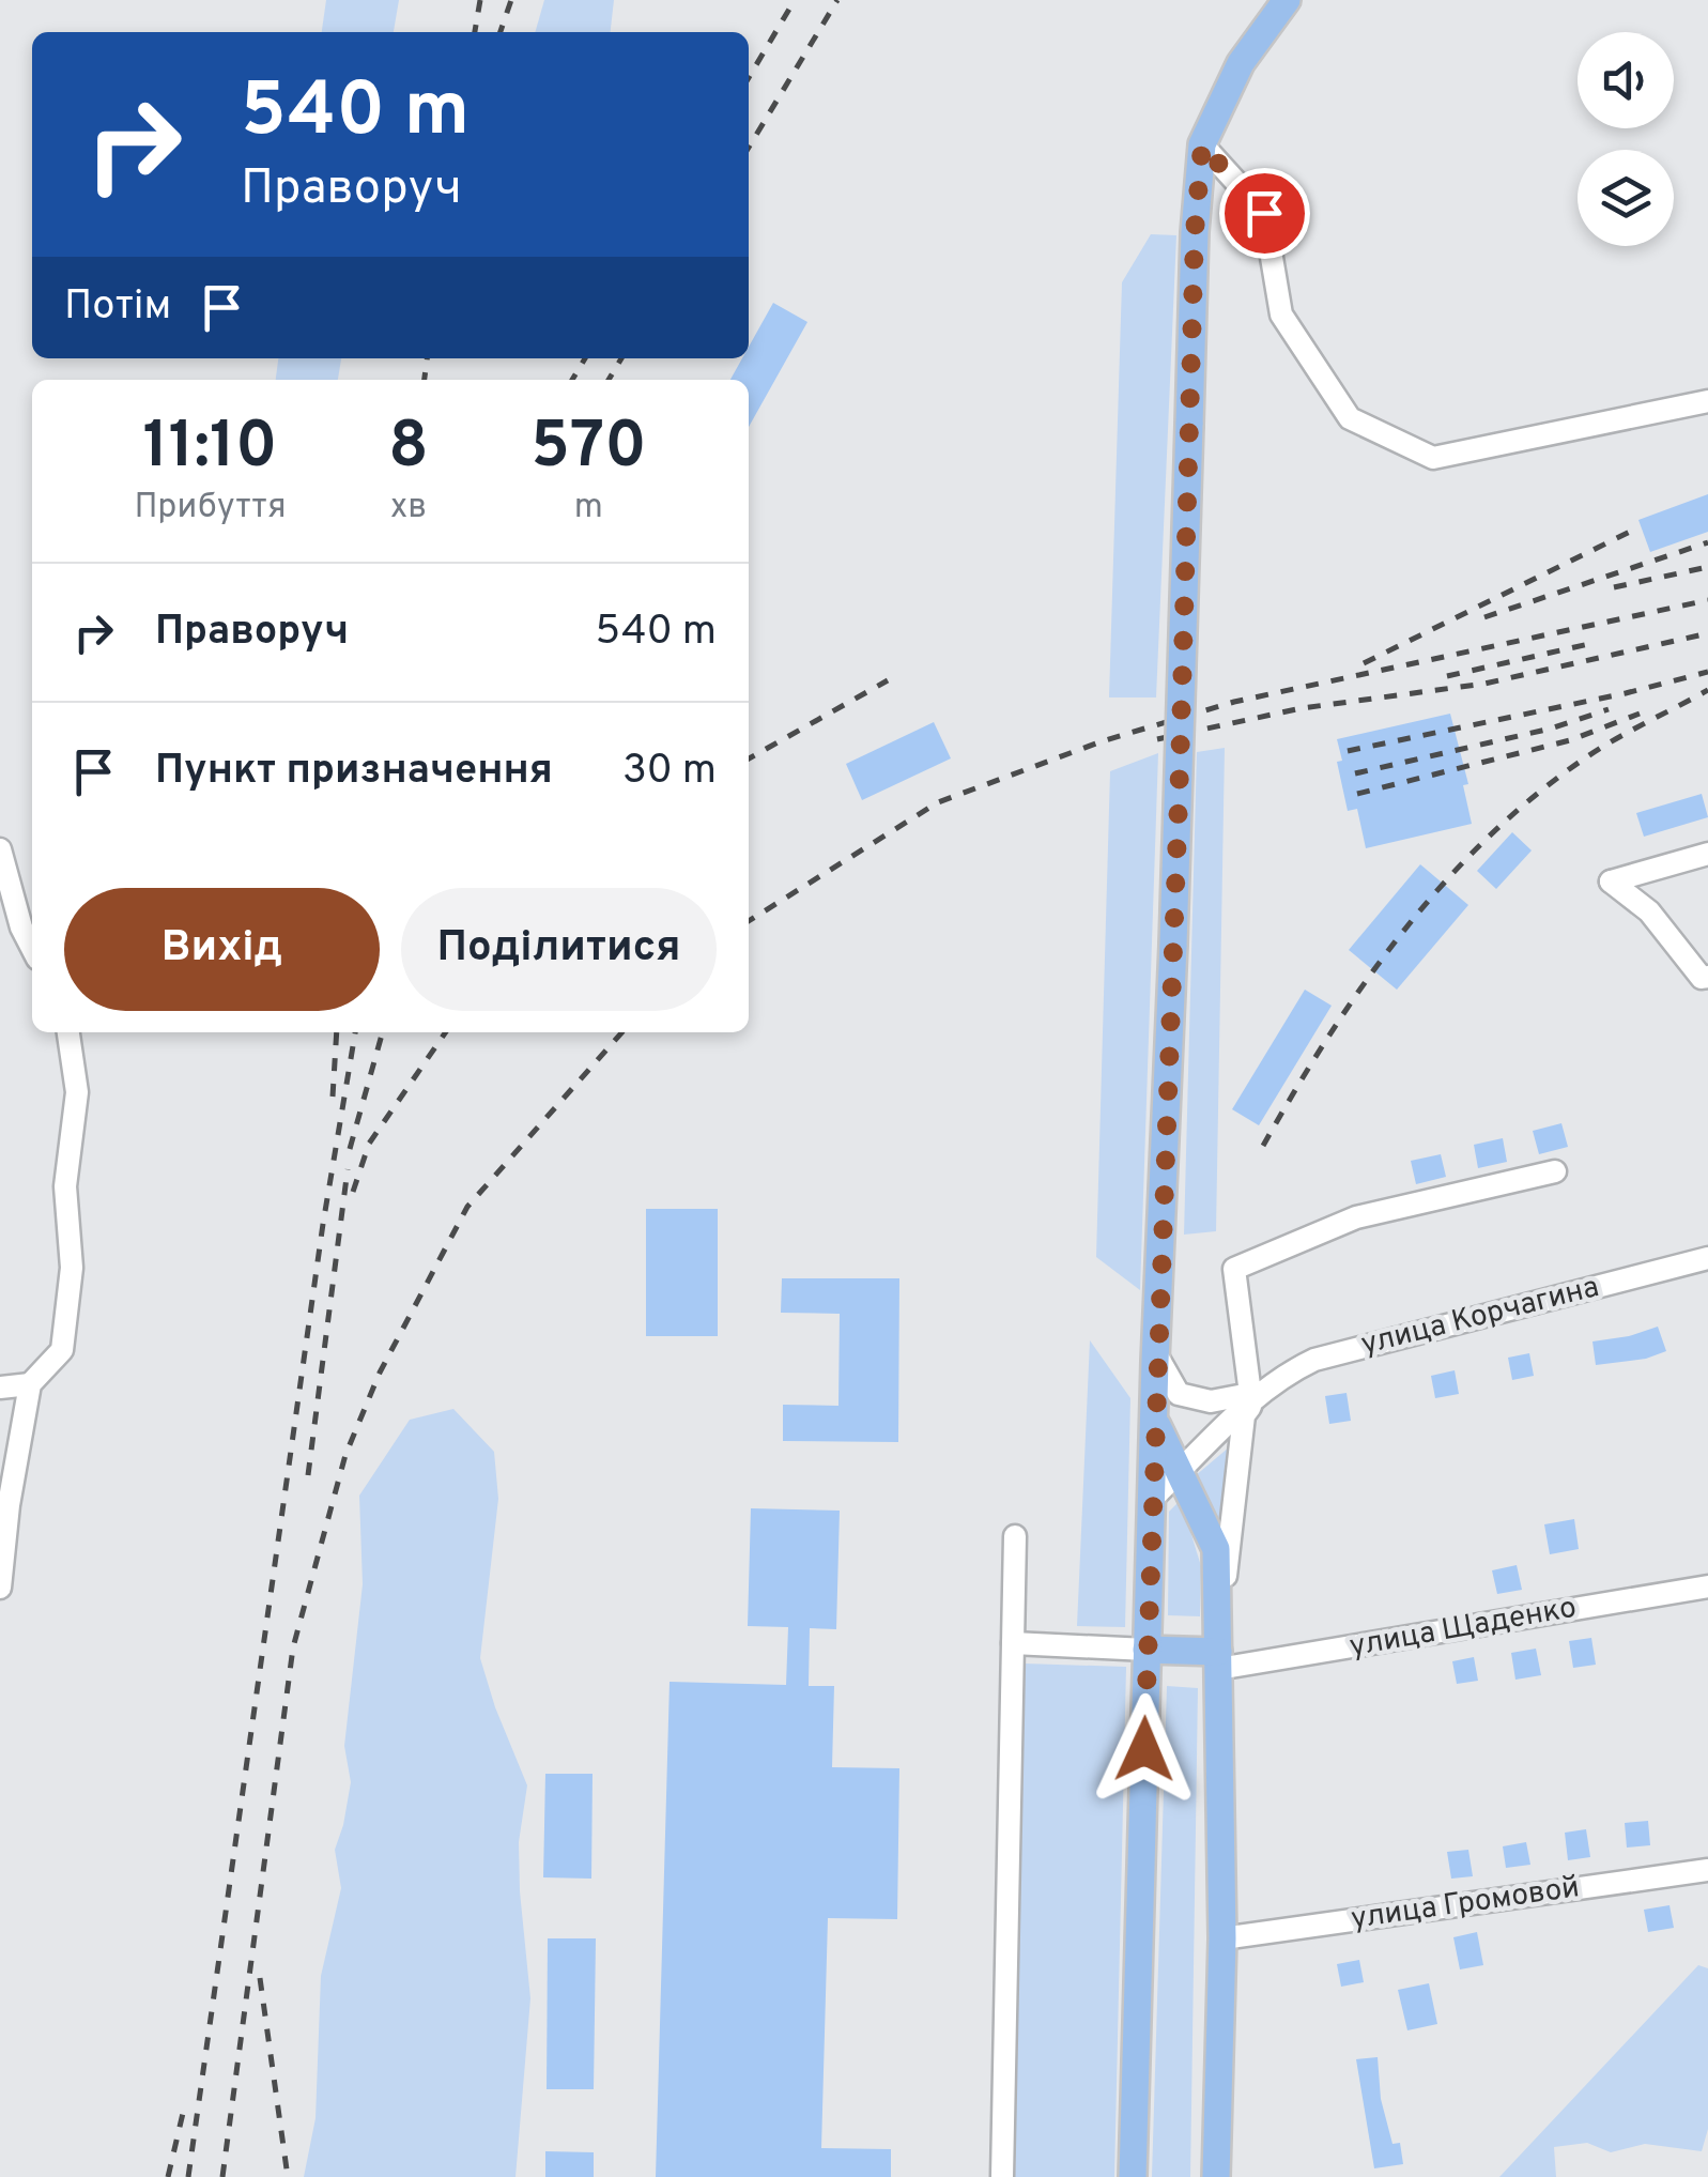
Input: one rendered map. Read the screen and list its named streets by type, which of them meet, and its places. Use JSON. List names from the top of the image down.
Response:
{
  "streets": {
    "street": ["улица Корчагина", "улица Щаденко", "улица Громовой"]
  },
  "page": {
    "turn": ["540 m", "Праворуч"],
    "then": "Потім",
    "eta": [
      "11:10",
      "Прибуття",
      "8",
      "хв",
      "570",
      "m"
    ],
    "list": [
      {
        "name": "Праворуч",
        "value": "540 m"
      },
      {
        "name": "Пункт призначення",
        "value": "30 m"
      }
    ],
    "buttons": ["Вихід", "Поділитися"]
  }
}
